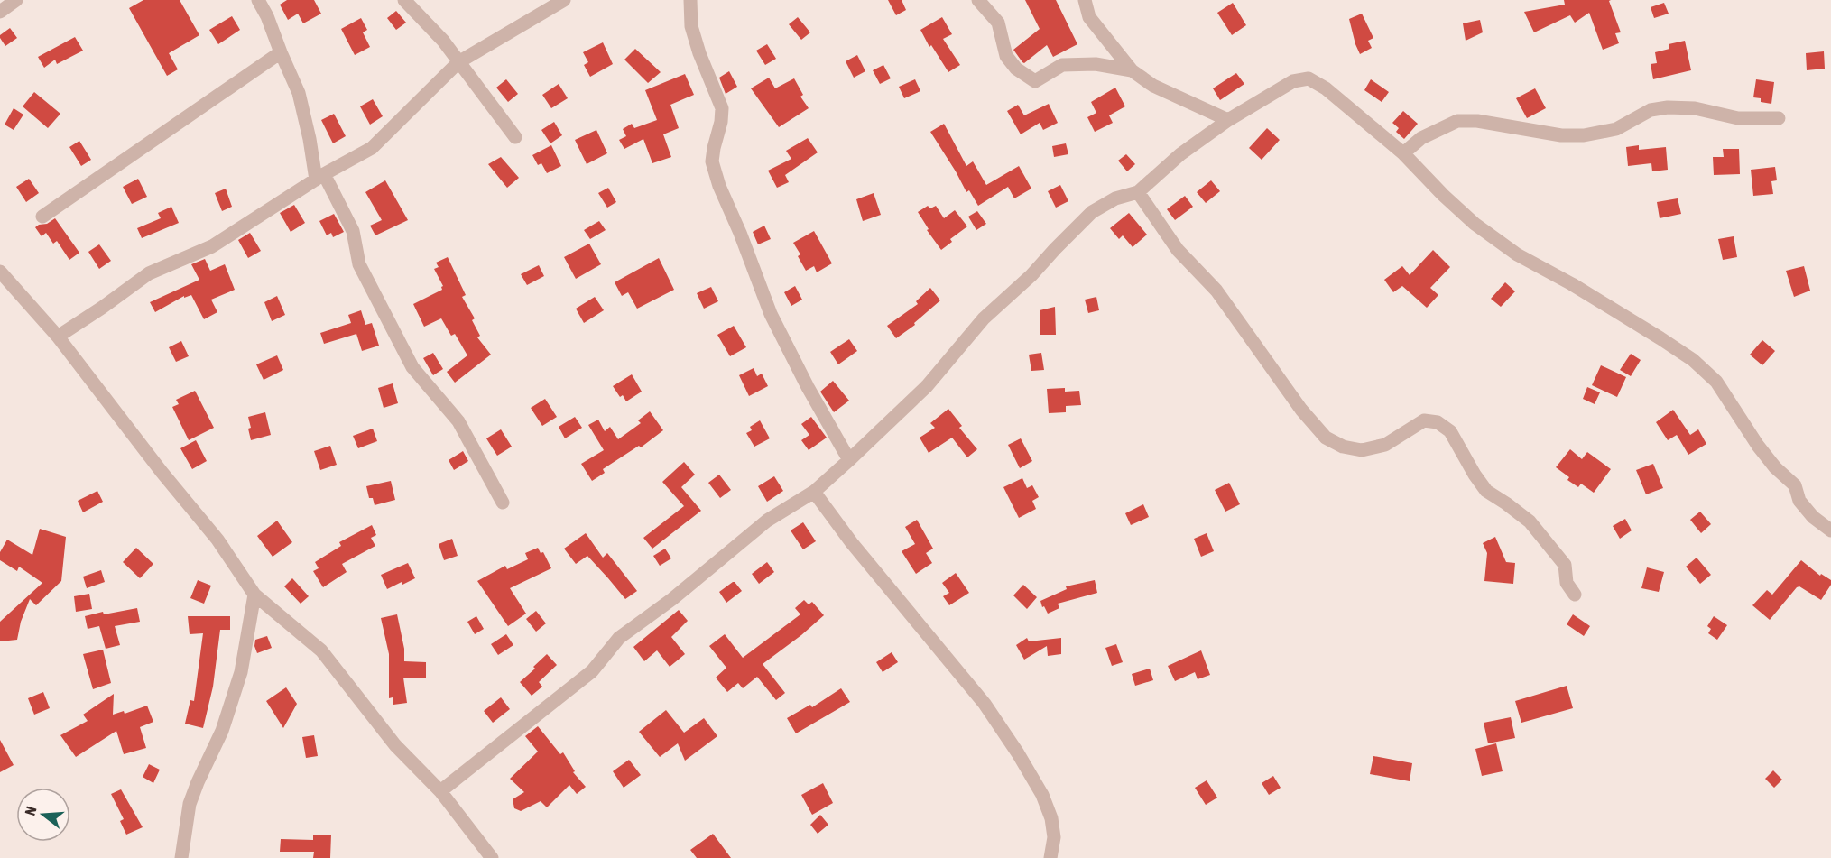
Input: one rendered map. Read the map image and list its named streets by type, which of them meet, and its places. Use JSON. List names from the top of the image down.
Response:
{
  "north": "left"
}
